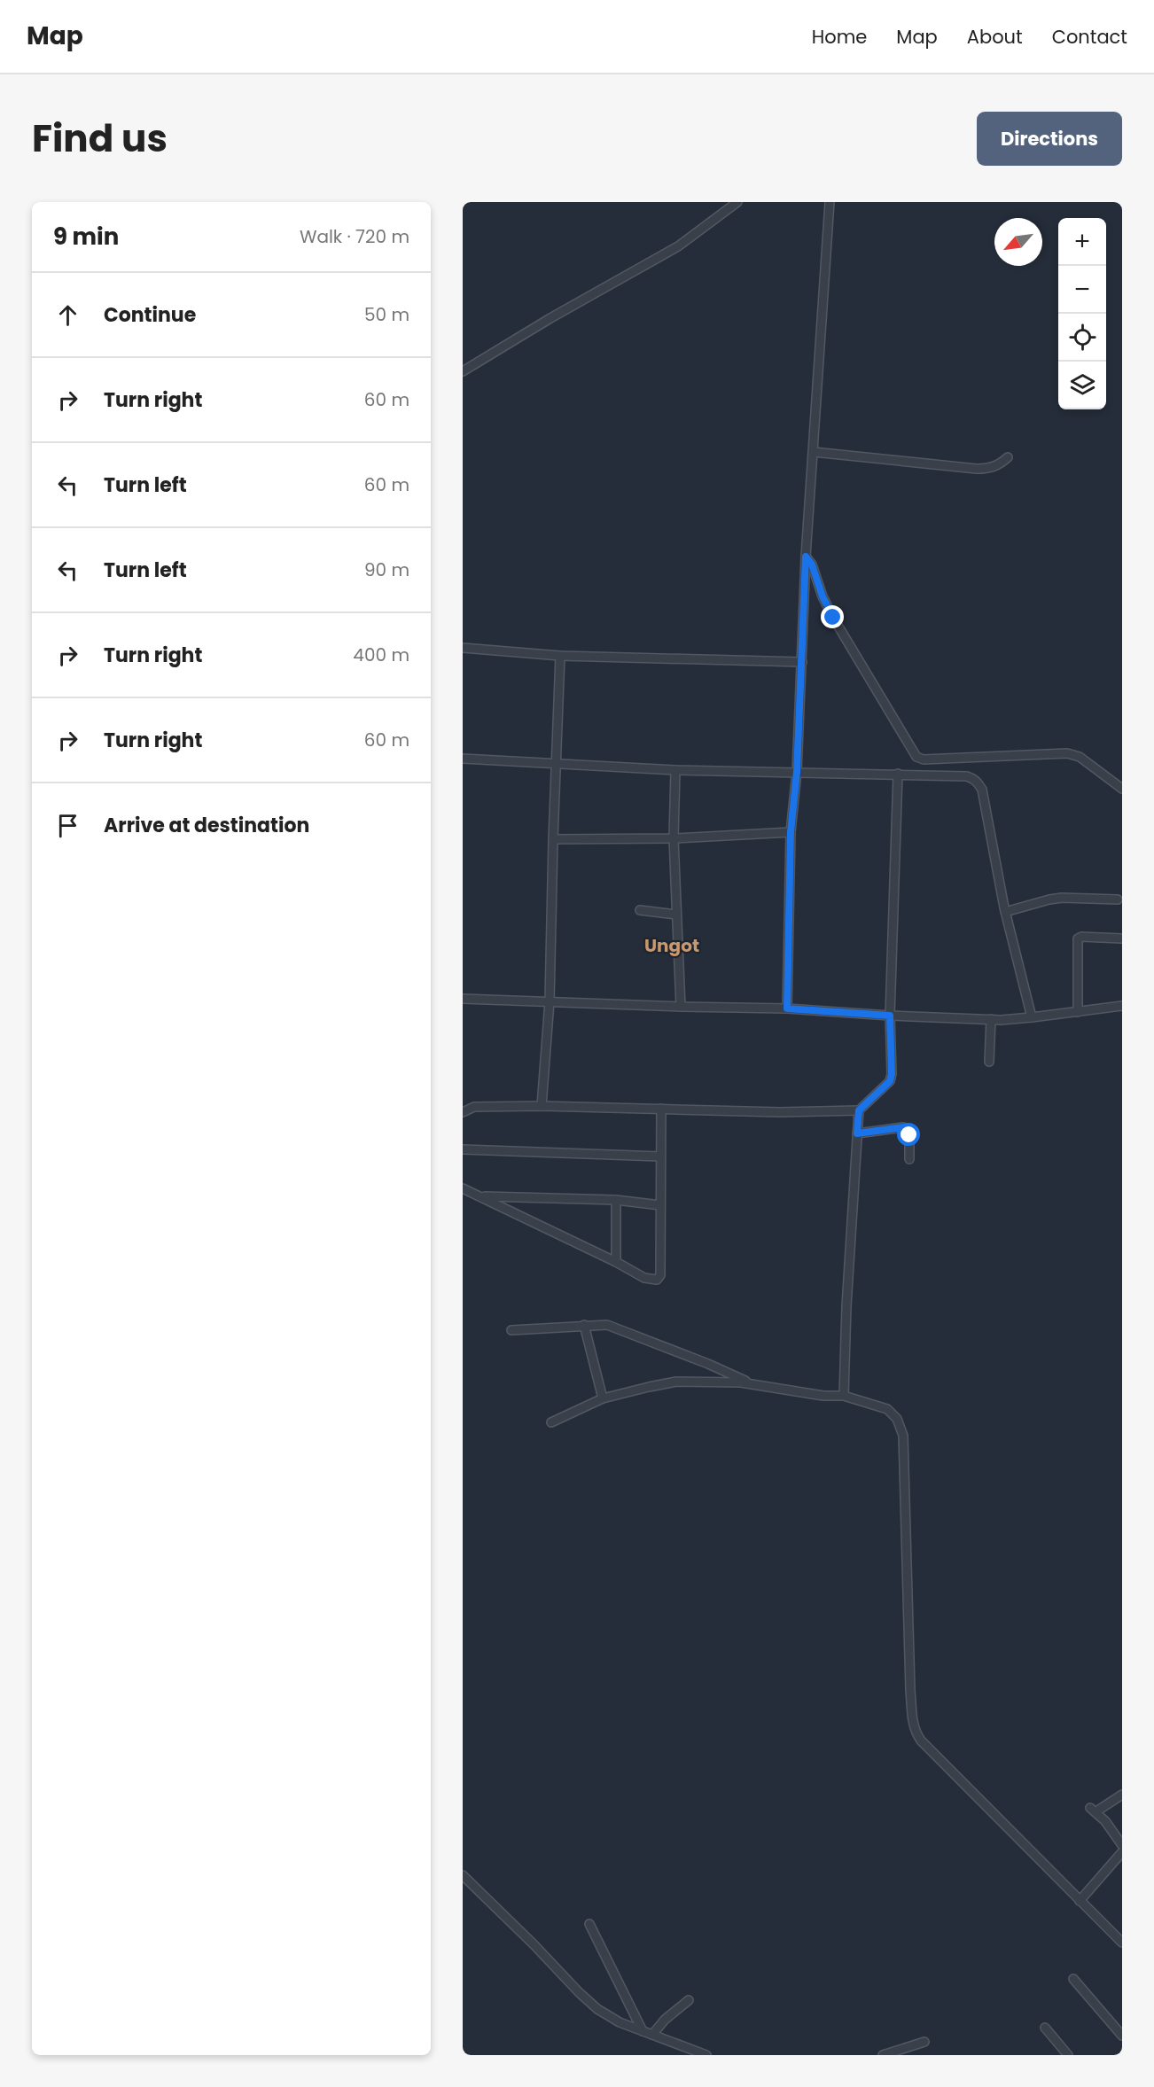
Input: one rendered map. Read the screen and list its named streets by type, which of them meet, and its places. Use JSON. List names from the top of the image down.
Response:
{
  "districts": ["Ungot"],
  "north": "bottom left",
  "page": {
    "header": "Map",
    "nav": [
      "Home",
      "Map",
      "About",
      "Contact"
    ],
    "title": "Find us",
    "buttons": "Directions",
    "heading": ["9 min", "Walk · 720 m"],
    "map_buttons": ["+", "−"],
    "list": [
      ["Continue", "50 m"],
      ["Turn right", "60 m"],
      ["Turn left", "60 m"],
      ["Turn left", "90 m"],
      ["Turn right", "400 m"],
      ["Turn right", "60 m"],
      "Arrive at destination"
    ]
  }
}
